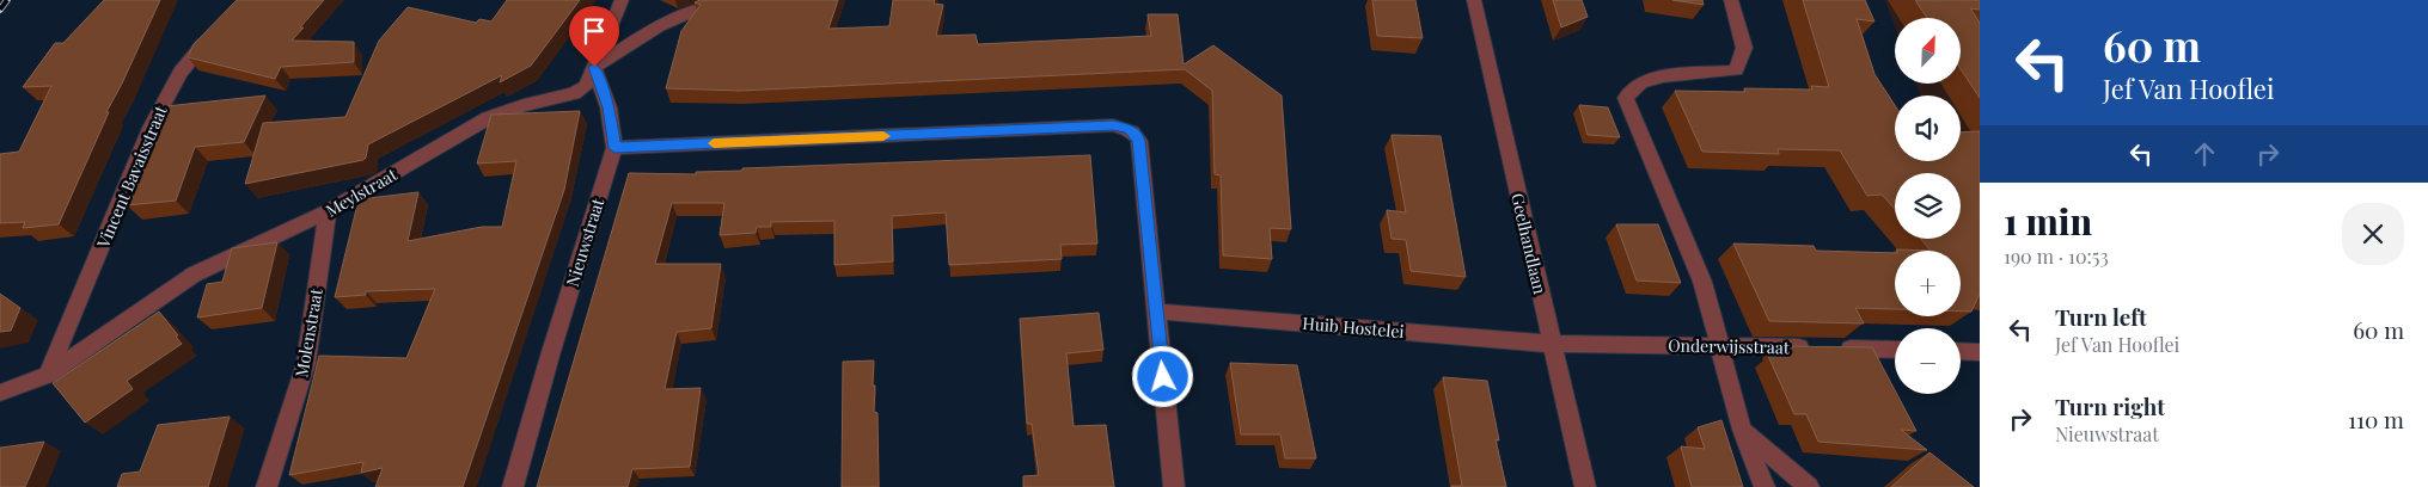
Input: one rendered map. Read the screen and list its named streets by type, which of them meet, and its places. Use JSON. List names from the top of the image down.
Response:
{
  "streets": {
    "street": [
      "Vincent Bavaisstraat",
      "Meylstraat",
      "Nieuwstraat",
      "Geelhandlaan",
      "Huib Hostelei",
      "Molenstraat",
      "Onderwijsstraat"
    ]
  },
  "crossings": [
    ["Vincent Bavaisstraat", "Meylstraat"],
    ["Meylstraat", "Nieuwstraat"],
    ["Meylstraat", "Molenstraat"],
    ["Geelhandlaan", "Huib Hostelei"],
    ["Geelhandlaan", "Onderwijsstraat"],
    ["Huib Hostelei", "Onderwijsstraat"]
  ],
  "north": "top right",
  "page": {
    "turn": ["60 m", "Jef Van Hooflei"],
    "map_buttons": ["+", "−"],
    "heading": ["1 min", "190 m · 10:53"],
    "list": [
      {
        "name": "Turn left",
        "note": "Jef Van Hooflei",
        "value": "60 m"
      },
      {
        "name": "Turn right",
        "note": "Nieuwstraat",
        "value": "110 m"
      }
    ]
  }
}
